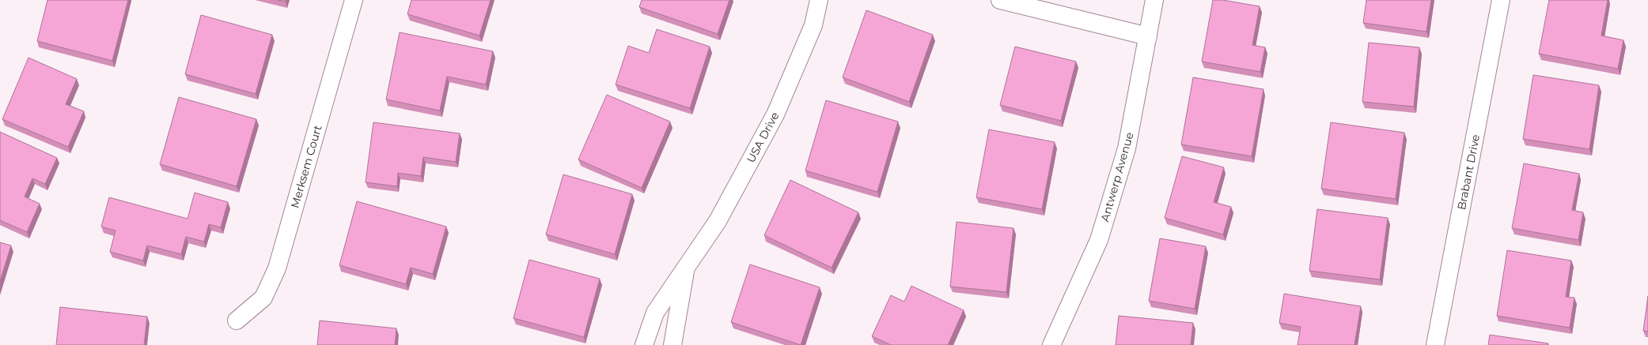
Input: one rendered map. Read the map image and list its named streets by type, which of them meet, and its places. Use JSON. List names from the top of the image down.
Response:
{
  "streets": {
    "street": [
      "USA Drive",
      "Merksem Court",
      "Brabant Drive",
      "Antwerp Avenue"
    ]
  }
}
